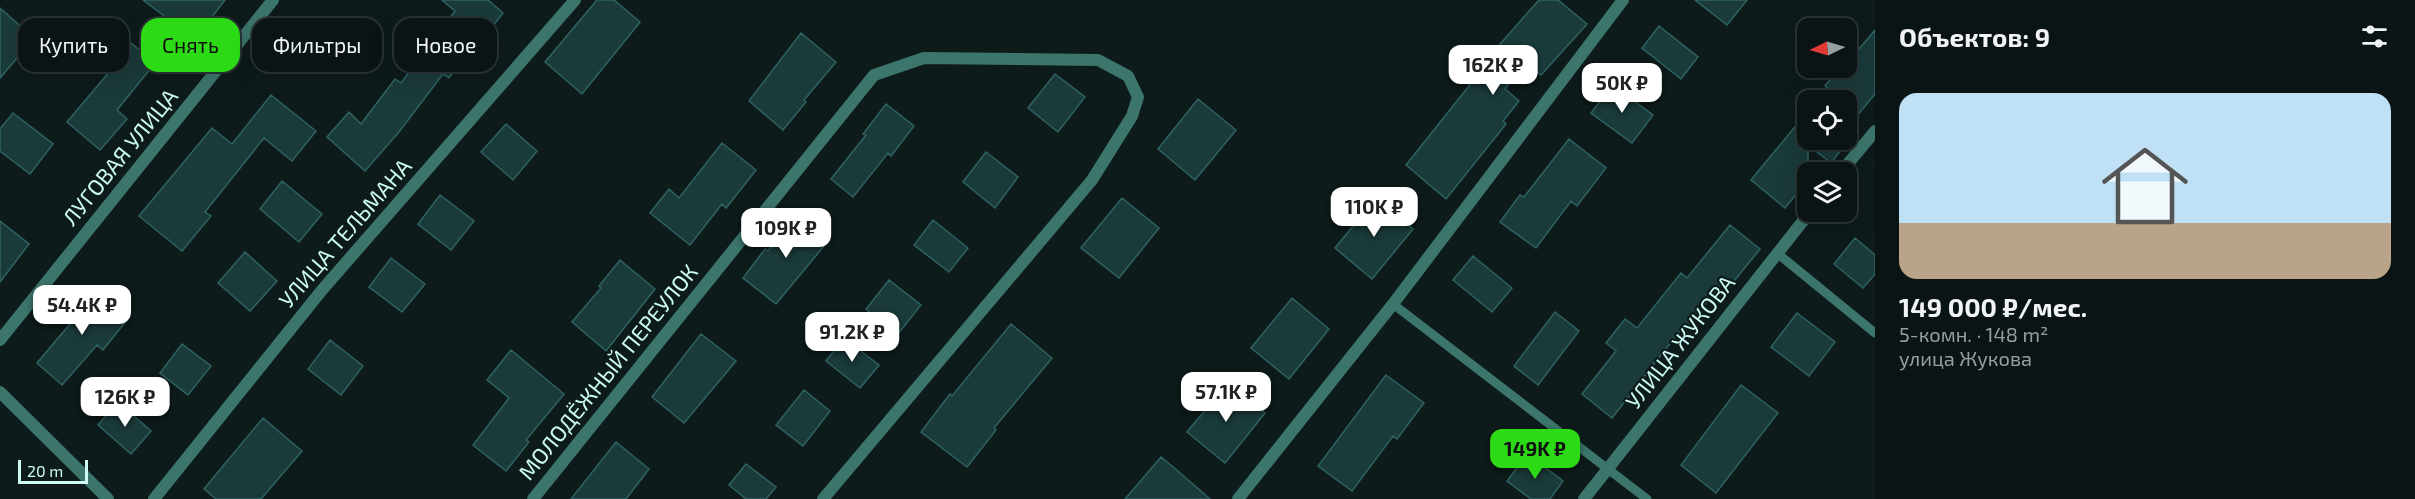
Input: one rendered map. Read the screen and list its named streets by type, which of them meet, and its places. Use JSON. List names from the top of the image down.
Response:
{
  "streets": {
    "street": [
      "ЛУГОВАЯ УЛИЦА",
      "УЛИЦА ТЕЛЬМАНА",
      "УЛИЦА ЖУКОВА",
      "МОЛОДЁЖНЫЙ ПЕРЕУЛОК"
    ]
  },
  "scale_bar": "20 m",
  "north": "left",
  "page": {
    "heading": "Объектов: 9",
    "chip": [
      "Купить",
      "Снять",
      "Фильтры",
      "Новое"
    ],
    "price": [
      "162K ₽",
      "50K ₽",
      "110K ₽",
      "109K ₽",
      "54.4K ₽",
      "91.2K ₽",
      "57.1K ₽",
      "126K ₽",
      "149K ₽"
    ],
    "list": [
      {
        "name": "149 000 ₽/мес.",
        "note": "5-комн. · 148 m² · улица Жукова"
      }
    ],
    "scale": "20 m"
  }
}
